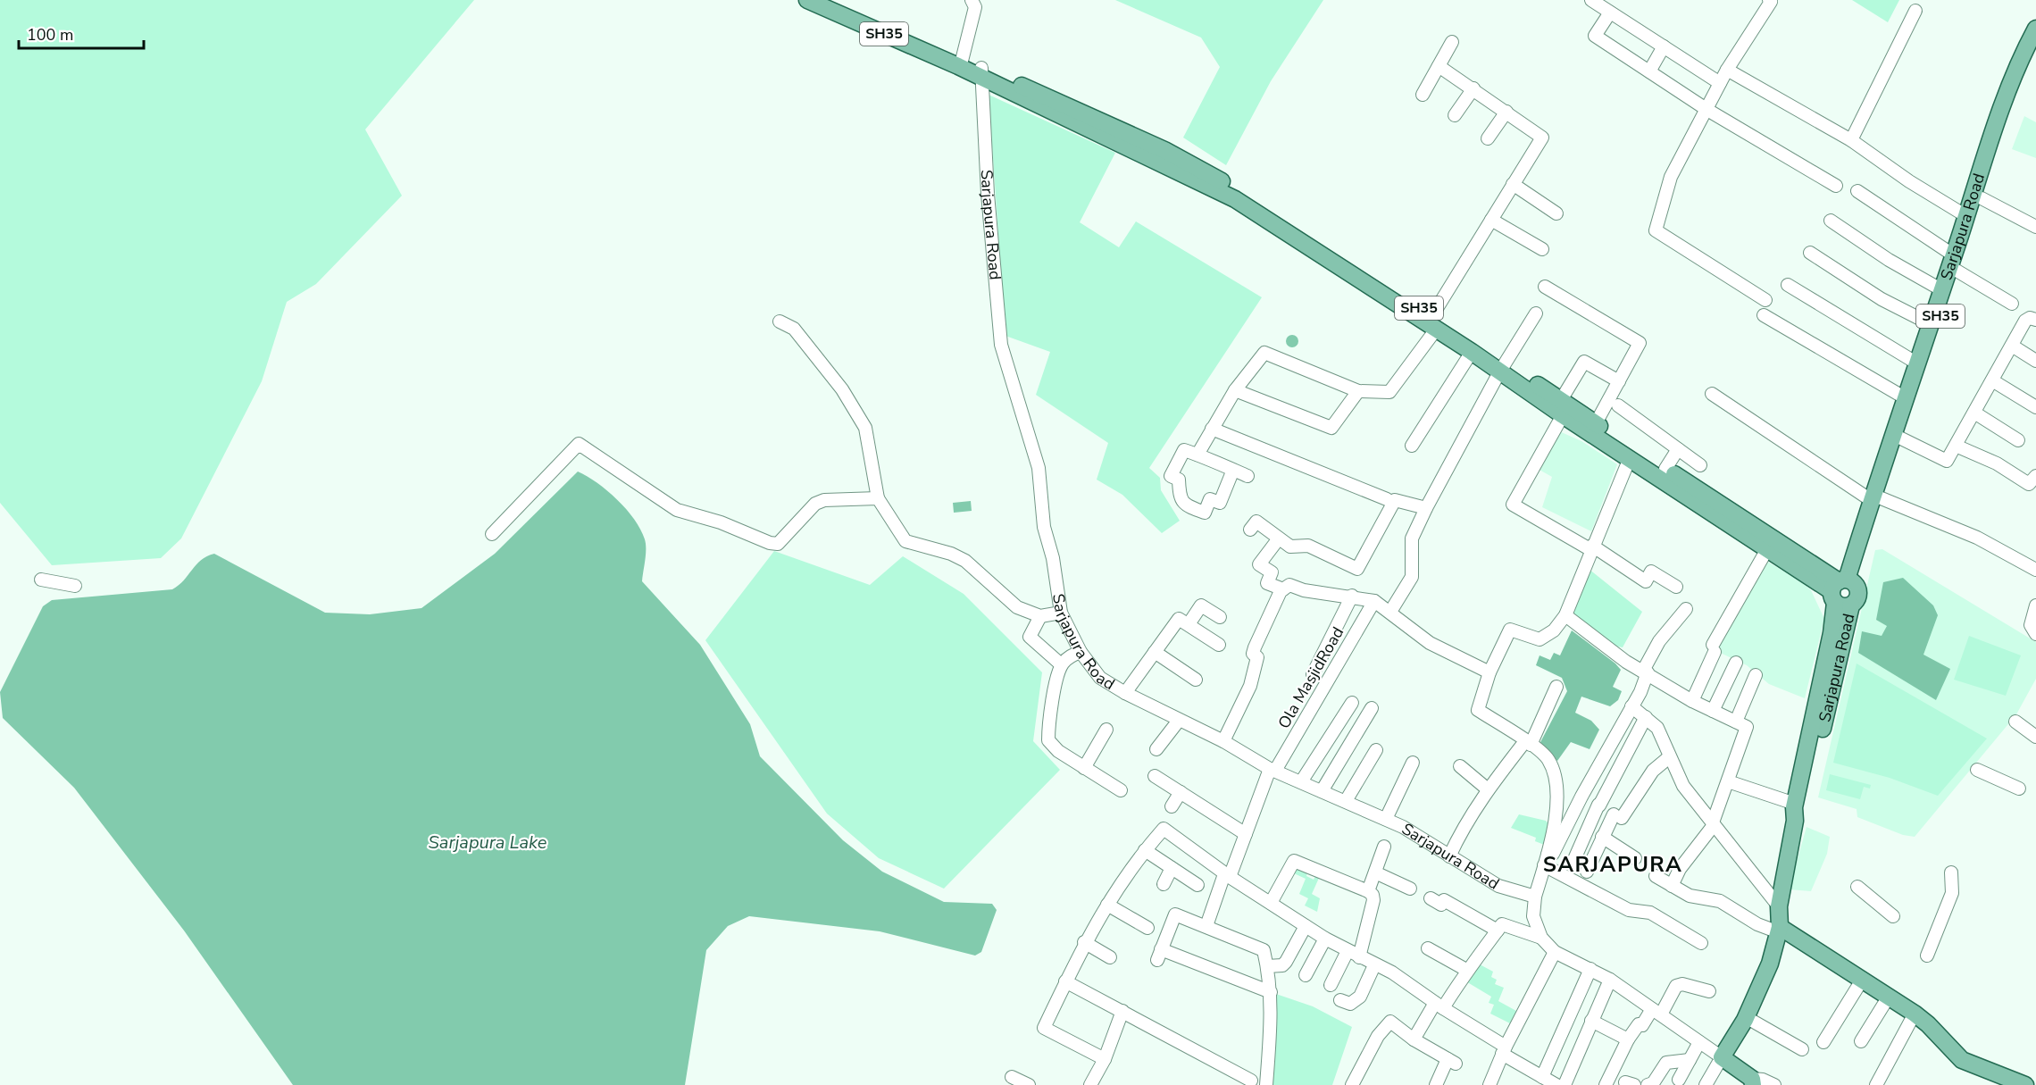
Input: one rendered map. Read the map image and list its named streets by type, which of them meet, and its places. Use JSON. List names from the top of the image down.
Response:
{
  "streets": {
    "main road": ["SH35", "Sarjapura Road"],
    "street": ["Ola MasjidRoad"]
  },
  "crossings": [
    ["SH35", "Sarjapura Road"],
    ["Sarjapura Road", "Ola MasjidRoad"]
  ],
  "districts": ["SARJAPURA"],
  "water": ["Sarjapura Lake"],
  "scale_bar": "100 m"
}
